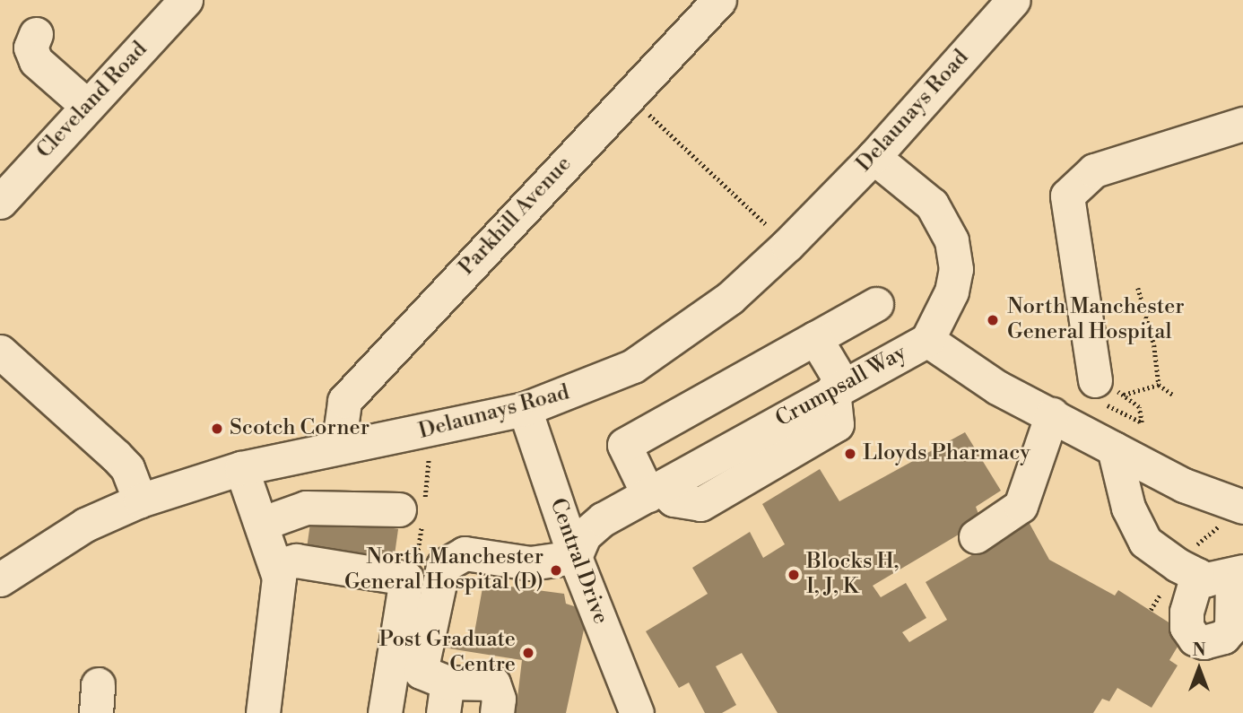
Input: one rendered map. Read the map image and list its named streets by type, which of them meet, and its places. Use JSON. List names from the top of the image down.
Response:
{
  "streets": {
    "street": [
      "Cleveland Road",
      "Delaunays Road",
      "Parkhill Avenue",
      "Crumpsall Way",
      "Central Drive"
    ]
  },
  "crossings": [
    ["Delaunays Road", "Parkhill Avenue"],
    ["Delaunays Road", "Crumpsall Way"],
    ["Delaunays Road", "Central Drive"],
    ["Crumpsall Way", "Central Drive"]
  ],
  "places": [
    "North Manchester General Hospital",
    "Scotch Corner",
    "Lloyds Pharmacy",
    "North Manchester General Hospital (D)",
    "Blocks H, I, J, K",
    "Post Graduate Centre"
  ],
  "north": "top"
}
